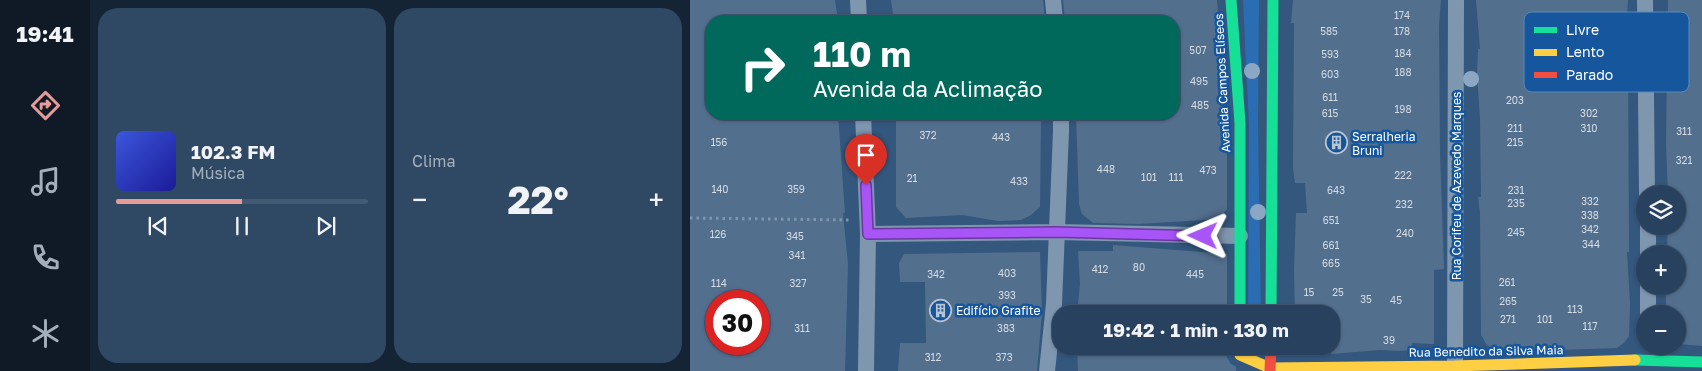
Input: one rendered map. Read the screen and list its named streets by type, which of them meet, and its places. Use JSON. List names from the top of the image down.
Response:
{
  "streets": {
    "street": ["Avenida Campos Elíseos", "Rua Corifeu de Azevedo Marques", "Rua Benedito da Silva Maia"]
  },
  "crossings": [
    ["Rua Corifeu de Azevedo Marques", "Rua Benedito da Silva Maia"]
  ],
  "places": {
    "building": ["Serralheria Bruni", "Edifício Grafite"]
  },
  "house_numbers": [
    "174",
    "585",
    "178",
    "507",
    "184",
    "593",
    "188",
    "603",
    "495",
    "611",
    "203",
    "485",
    "198",
    "615",
    "302",
    "211",
    "310",
    "311",
    "372",
    "443",
    "156",
    "215",
    "321",
    "448",
    "473",
    "222",
    "101",
    "111",
    "21",
    "433",
    "140",
    "359",
    "643",
    "231",
    "332",
    "235",
    "232",
    "338",
    "651",
    "342",
    "245",
    "240",
    "126",
    "345",
    "344",
    "661",
    "341",
    "665",
    "80",
    "412",
    "403",
    "342",
    "445",
    "261",
    "114",
    "327",
    "15",
    "25",
    "393",
    "35",
    "45",
    "265",
    "113",
    "271",
    "101",
    "117",
    "311",
    "383",
    "39",
    "312",
    "373"
  ],
  "legend": ["Livre", "Lento", "Parado"],
  "page": {
    "tabs": "19:41",
    "tile": "Clima",
    "turn": ["110 m", "Avenida da Aclimação"],
    "song": ["102.3 FM", "Música"],
    "heat": ["−", "22°", "+"],
    "map_buttons": ["+", "−"],
    "limit": "30",
    "trip": "19:42 · 1 min · 130 m"
  }
}
